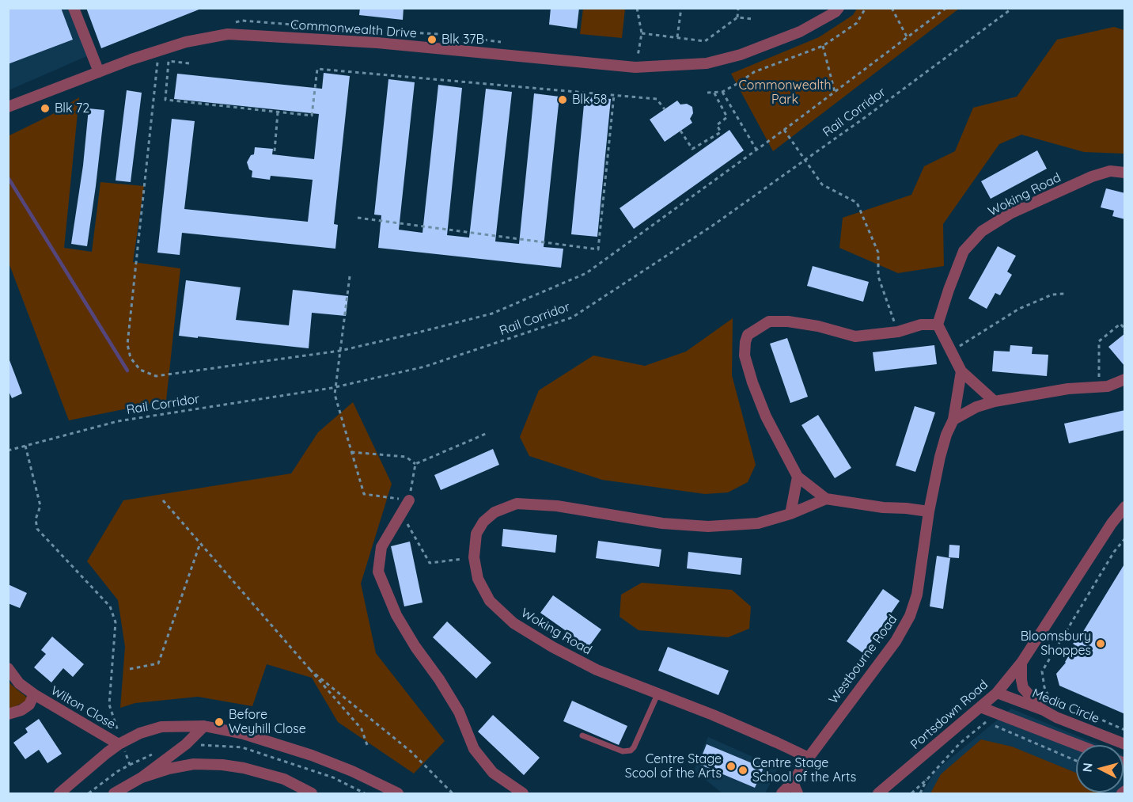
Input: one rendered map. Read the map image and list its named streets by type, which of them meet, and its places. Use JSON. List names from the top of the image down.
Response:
{
  "streets": {
    "street": [
      "Commonwealth Drive",
      "Woking Road",
      "Westbourne Road",
      "Media Circle",
      "Wilton Close",
      "Portsdown Road"
    ],
    "path": ["Rail Corridor"]
  },
  "crossings": [
    ["Woking Road", "Westbourne Road"],
    ["Media Circle", "Portsdown Road"]
  ],
  "parks": ["Commonwealth Park"],
  "places": [
    "Blk 37B",
    "Blk 58",
    "Blk 72",
    "Bloomsbury Shoppes",
    "Before Weyhill Close",
    "Centre Stage Scool of the Arts",
    "Centre Stage School of the Arts"
  ],
  "north": "left"
}
